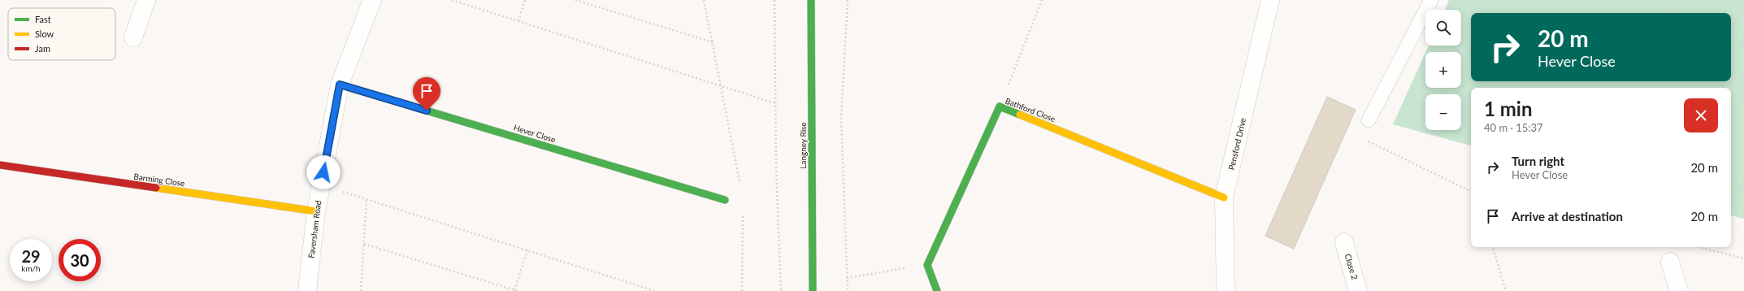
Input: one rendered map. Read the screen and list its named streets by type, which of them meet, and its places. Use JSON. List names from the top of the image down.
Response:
{
  "streets": {
    "street": [
      "Bathford Close",
      "Hever Close",
      "Pensford Drive",
      "Langney Rise",
      "Barming Close",
      "Faversham Road",
      "Close 2"
    ]
  },
  "crossings": [
    ["Bathford Close", "Pensford Drive"],
    ["Hever Close", "Faversham Road"],
    ["Barming Close", "Faversham Road"]
  ],
  "legend": ["Fast", "Slow", "Jam"],
  "page": {
    "map_buttons": ["+", "−"],
    "turn": ["20 m", "Hever Close"],
    "heading": ["1 min", "40 m · 15:37"],
    "list": [
      {
        "name": "Turn right",
        "note": "Hever Close",
        "value": "20 m"
      },
      {
        "name": "Arrive at destination",
        "value": "20 m"
      }
    ],
    "speed": "29 km/h",
    "limit": "30"
  }
}
